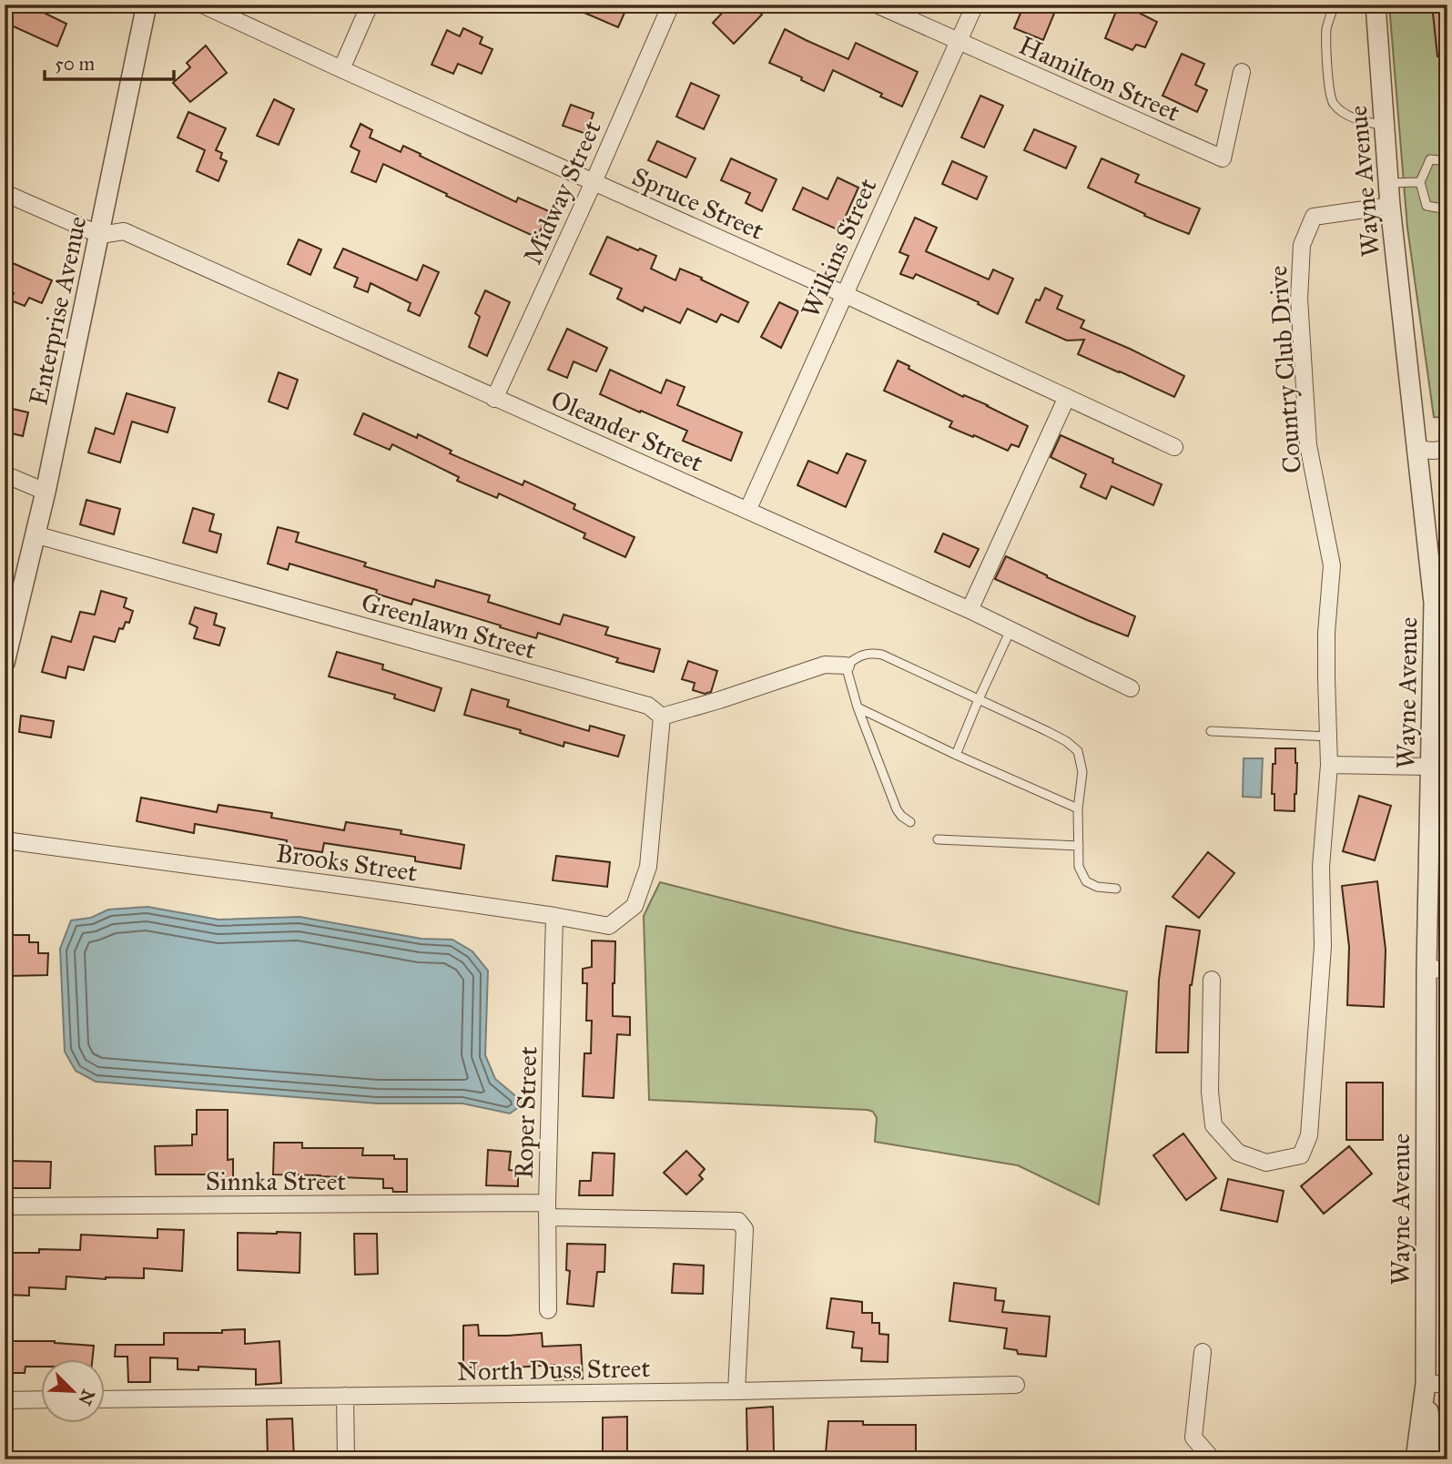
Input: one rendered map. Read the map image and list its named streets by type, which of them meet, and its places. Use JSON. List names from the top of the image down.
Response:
{
  "streets": {
    "street": [
      "Hamilton Street",
      "Wayne Avenue",
      "Midway Street",
      "Spruce Street",
      "Wilkins Street",
      "Enterprise Avenue",
      "Country Club Drive",
      "Oleander Street",
      "Greenlawn Street",
      "Brooks Street",
      "Roper Street",
      "Sinnka Street",
      "North Duss Street"
    ]
  },
  "crossings": [
    ["Hamilton Street", "Wilkins Street"],
    ["Wayne Avenue", "Country Club Drive"],
    ["Midway Street", "Spruce Street"],
    ["Midway Street", "Oleander Street"],
    ["Spruce Street", "Wilkins Street"],
    ["Wilkins Street", "Oleander Street"],
    ["Enterprise Avenue", "Oleander Street"],
    ["Enterprise Avenue", "Greenlawn Street"],
    ["Greenlawn Street", "Brooks Street"],
    ["Brooks Street", "Roper Street"],
    ["Roper Street", "Sinnka Street"],
    ["Sinnka Street", "North Duss Street"]
  ],
  "scale_bar": "50 m",
  "north": "bottom right"
}
